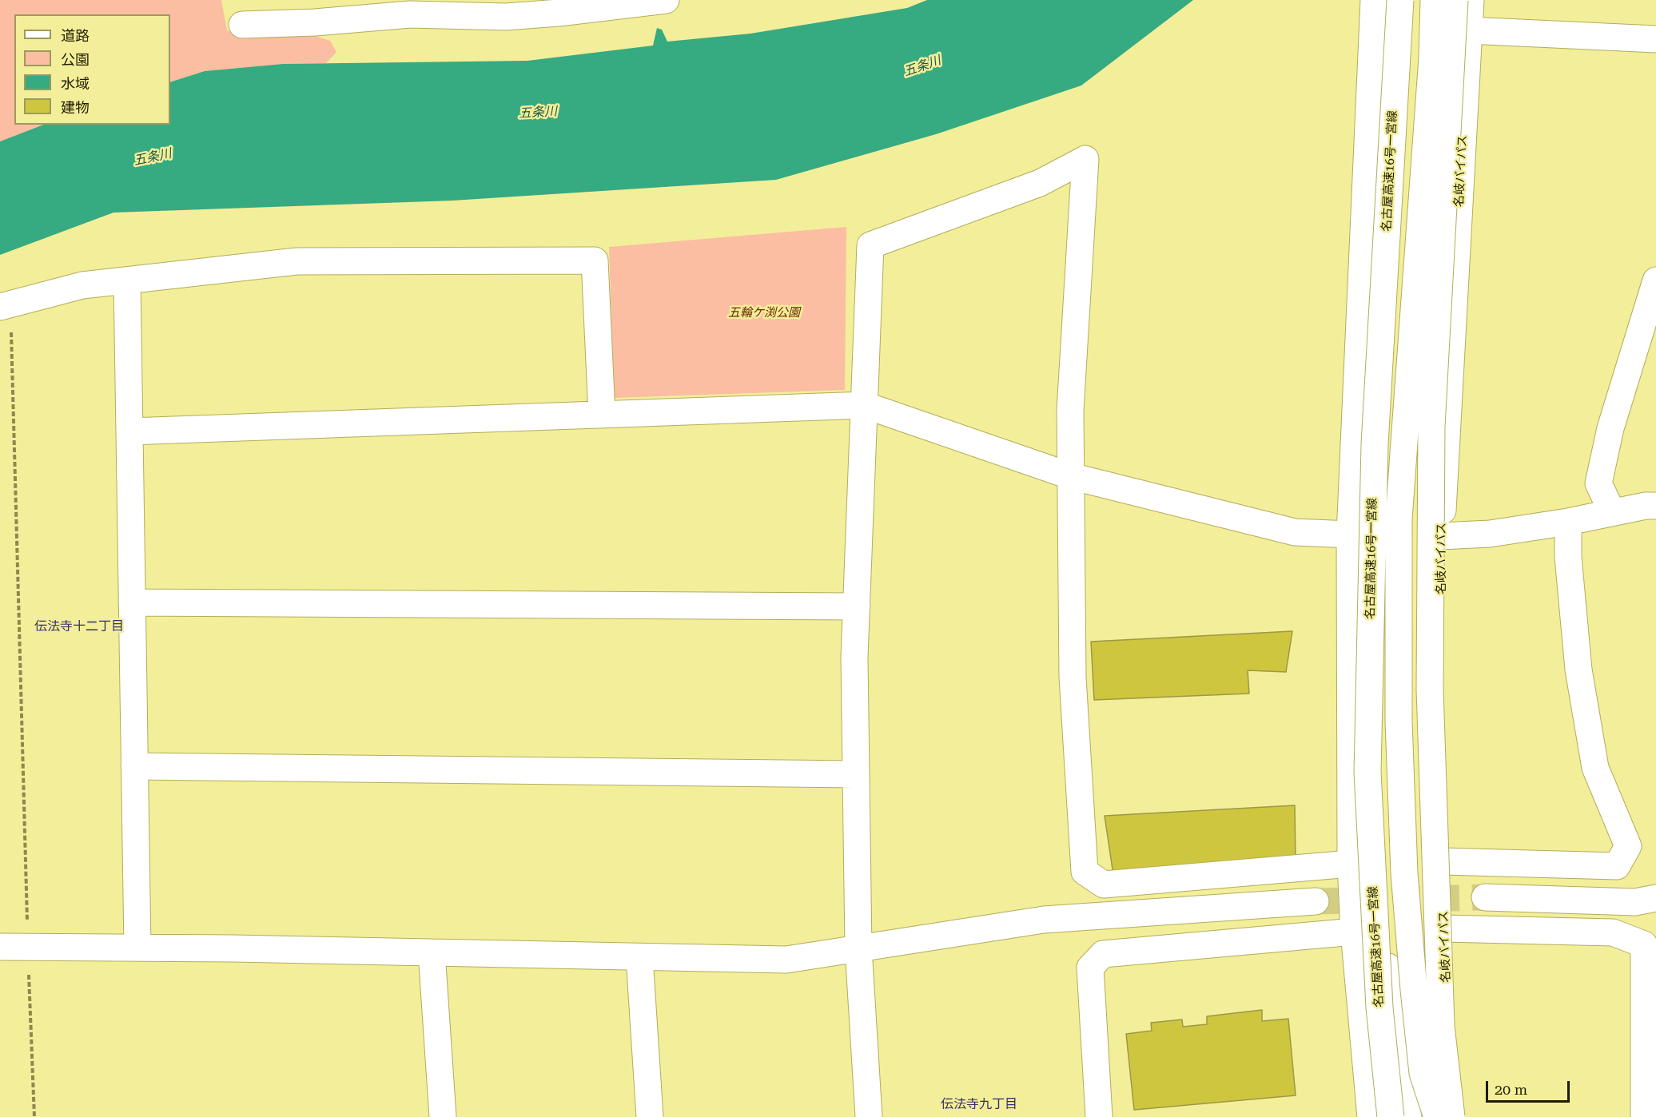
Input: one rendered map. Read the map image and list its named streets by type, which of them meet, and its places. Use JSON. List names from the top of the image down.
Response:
{
  "streets": {
    "main road": ["名古屋高速16号一宮線", "名岐バイパス"]
  },
  "districts": ["伝法寺十二丁目", "伝法寺九丁目"],
  "water": ["五条川"],
  "parks": ["五輪ケ渕公園"],
  "legend": [
    "道路",
    "公園",
    "水域",
    "建物"
  ],
  "scale_bar": "20 m"
}
